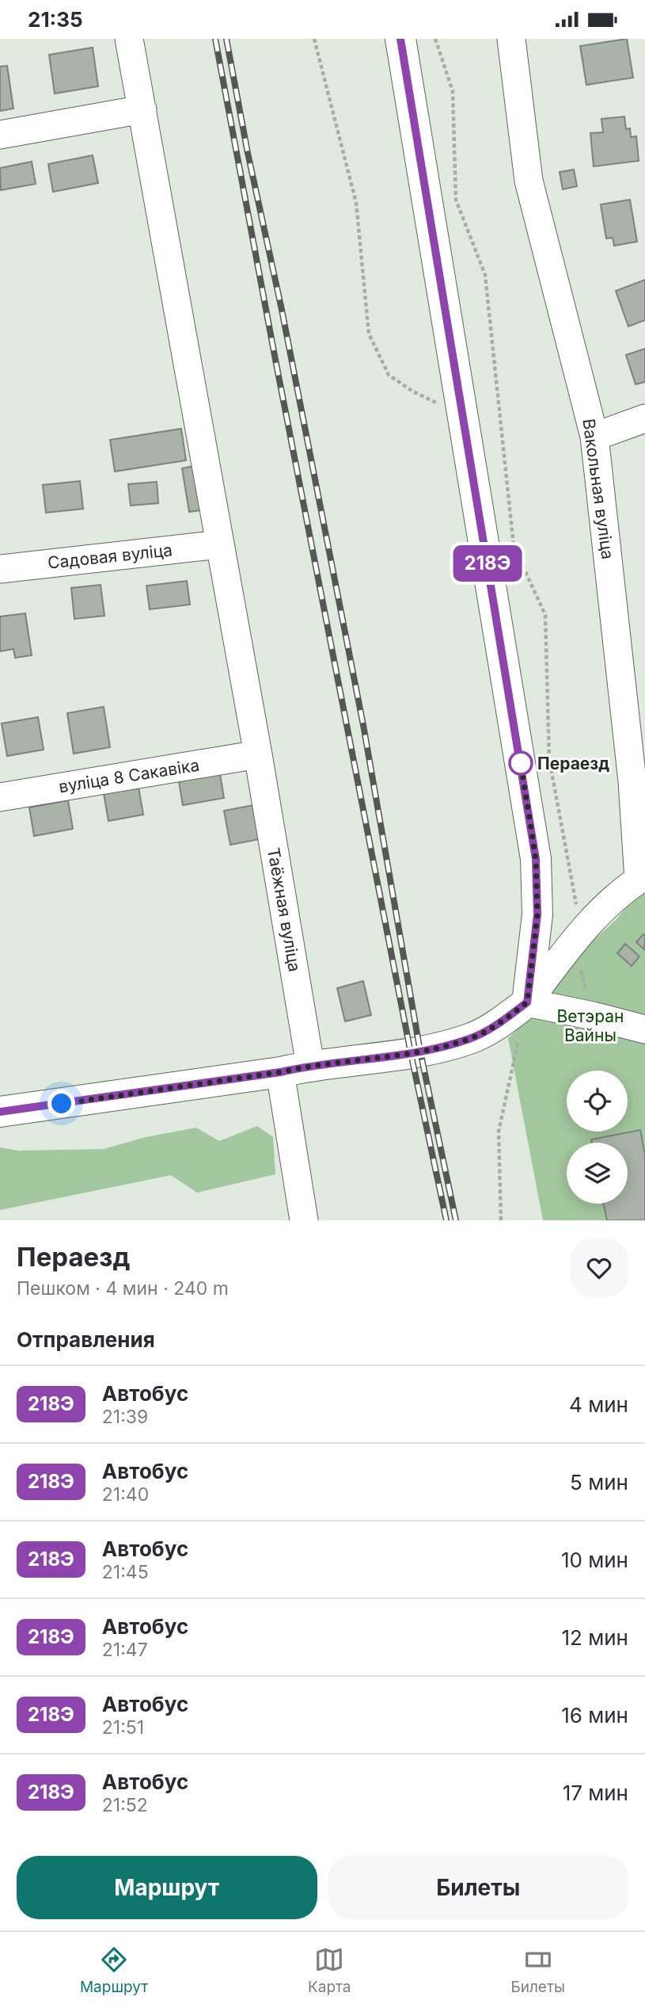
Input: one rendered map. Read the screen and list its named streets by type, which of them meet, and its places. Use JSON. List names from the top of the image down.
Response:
{
  "streets": {
    "street": [
      "Вакольная вуліца",
      "Садовая вуліца",
      "вуліца 8 Сакавіка",
      "Таёжная вуліца"
    ]
  },
  "crossings": [
    ["Садовая вуліца", "Таёжная вуліца"],
    ["вуліца 8 Сакавіка", "Таёжная вуліца"]
  ],
  "parks": ["Ветэран Вайны"],
  "places": ["Пераезд"],
  "lines": ["bus line 218Э"],
  "page": {
    "status": "21:35",
    "on_map": "218Э",
    "heading": [
      ["Пераезд", "Пешком · 4 мин · 240 m"],
      "Отправления"
    ],
    "list": [
      {
        "mark": "218Э",
        "name": "Автобус",
        "note": "21:39",
        "value": "4 мин"
      },
      {
        "mark": "218Э",
        "name": "Автобус",
        "note": "21:40",
        "value": "5 мин"
      },
      {
        "mark": "218Э",
        "name": "Автобус",
        "note": "21:45",
        "value": "10 мин"
      },
      {
        "mark": "218Э",
        "name": "Автобус",
        "note": "21:47",
        "value": "12 мин"
      },
      {
        "mark": "218Э",
        "name": "Автобус",
        "note": "21:51",
        "value": "16 мин"
      },
      {
        "mark": "218Э",
        "name": "Автобус",
        "note": "21:52",
        "value": "17 мин"
      }
    ],
    "buttons": ["Маршрут", "Билеты"],
    "tabs": ["Маршрут", "Карта", "Билеты"]
  }
}
